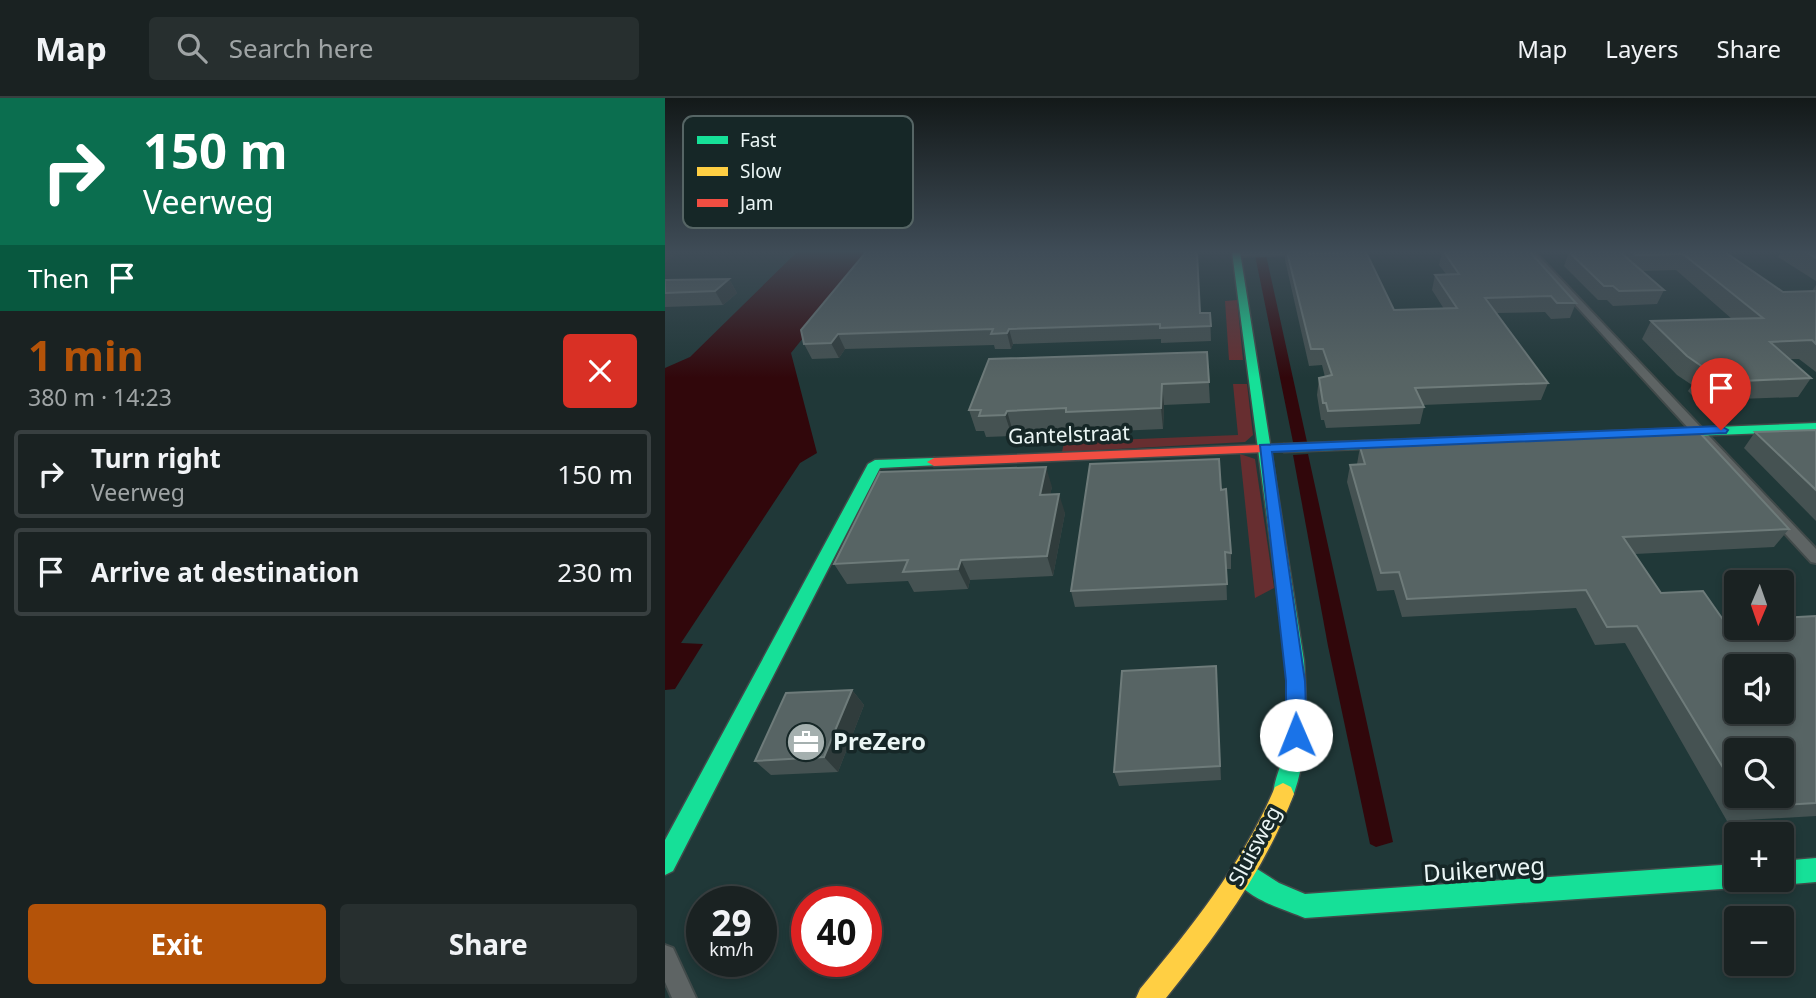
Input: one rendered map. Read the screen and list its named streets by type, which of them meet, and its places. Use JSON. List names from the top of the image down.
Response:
{
  "streets": {
    "street": ["Gantelstraat", "Sluisweg", "Duikerweg"]
  },
  "crossings": [
    ["Gantelstraat", "Sluisweg"],
    ["Sluisweg", "Duikerweg"]
  ],
  "places": {
    "office": ["PreZero"]
  },
  "legend": ["Fast", "Slow", "Jam"],
  "north": "bottom",
  "page": {
    "header": "Map",
    "search": "Search here",
    "nav": ["Map", "Layers", "Share"],
    "turn": ["150 m", "Veerweg"],
    "then": "Then",
    "heading": ["1 min", "380 m · 14:23"],
    "list": [
      {
        "name": "Turn right",
        "note": "Veerweg",
        "value": "150 m"
      },
      {
        "name": "Arrive at destination",
        "value": "230 m"
      }
    ],
    "map_buttons": ["+", "−"],
    "speed": "29 km/h",
    "limit": "40",
    "buttons": ["Exit", "Share"]
  }
}
